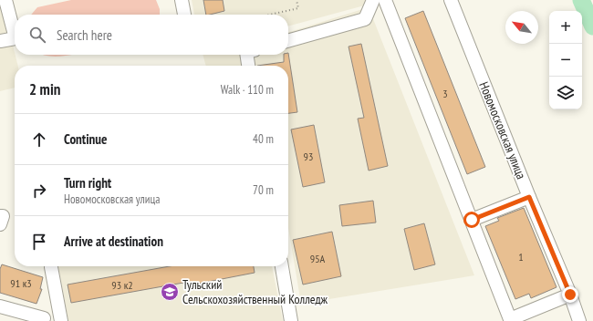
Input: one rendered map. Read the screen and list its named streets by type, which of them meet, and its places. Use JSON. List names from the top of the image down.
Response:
{
  "streets": {
    "street": ["Новомосковская улица"]
  },
  "places": {
    "school or university": ["Тульский Сельскохозяйственный Колледж"]
  },
  "house_numbers": [
    "3",
    "93",
    "1",
    "95А",
    "91 к3",
    "93 к2"
  ],
  "north": "top left",
  "page": {
    "map_buttons": ["+", "−"],
    "search": "Search here",
    "heading": ["2 min", "Walk · 110 m"],
    "list": [
      ["Continue", "40 m"],
      ["Turn right", "Новомосковская улица", "70 m"],
      "Arrive at destination"
    ]
  }
}
